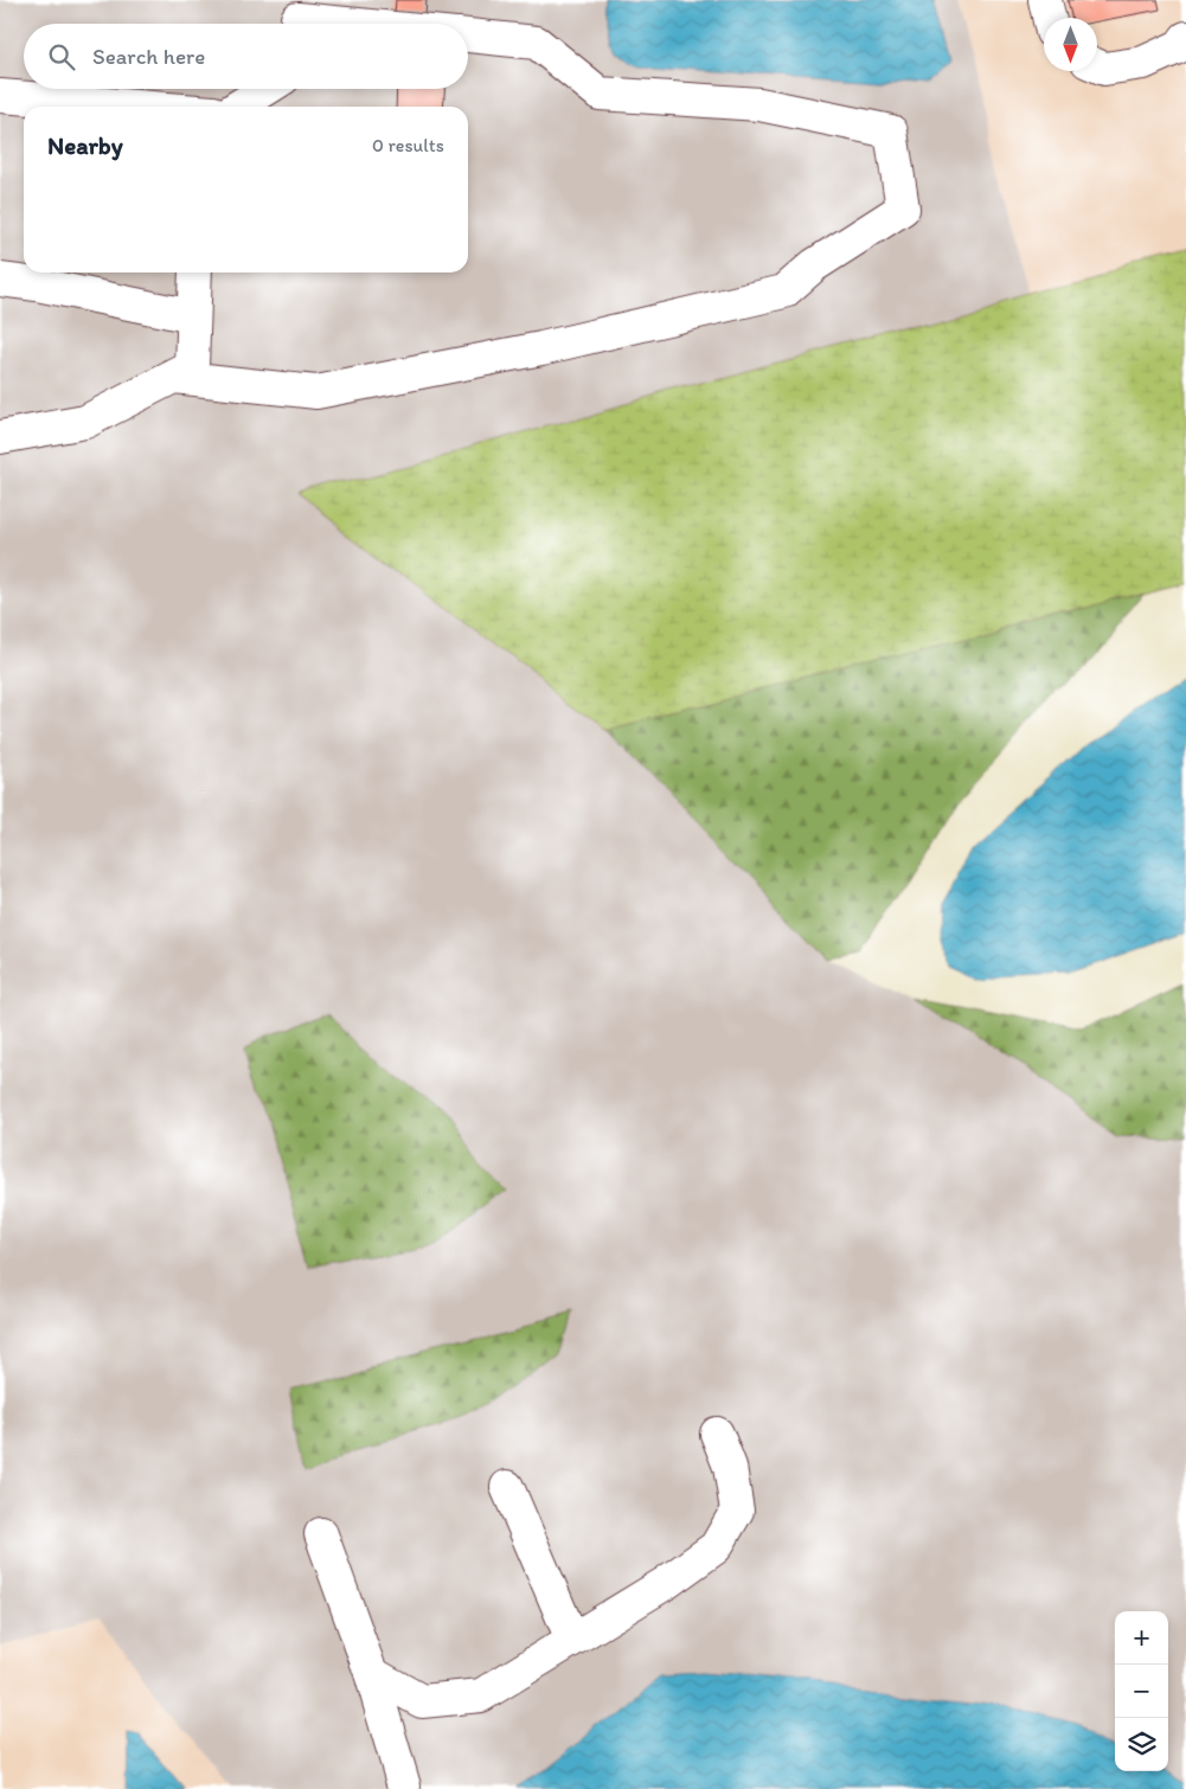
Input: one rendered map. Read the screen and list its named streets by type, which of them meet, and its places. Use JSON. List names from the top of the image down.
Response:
{
  "north": "bottom",
  "page": {
    "search": "Search here",
    "heading": ["Nearby", "0 results"],
    "map_buttons": ["+", "−"]
  }
}
